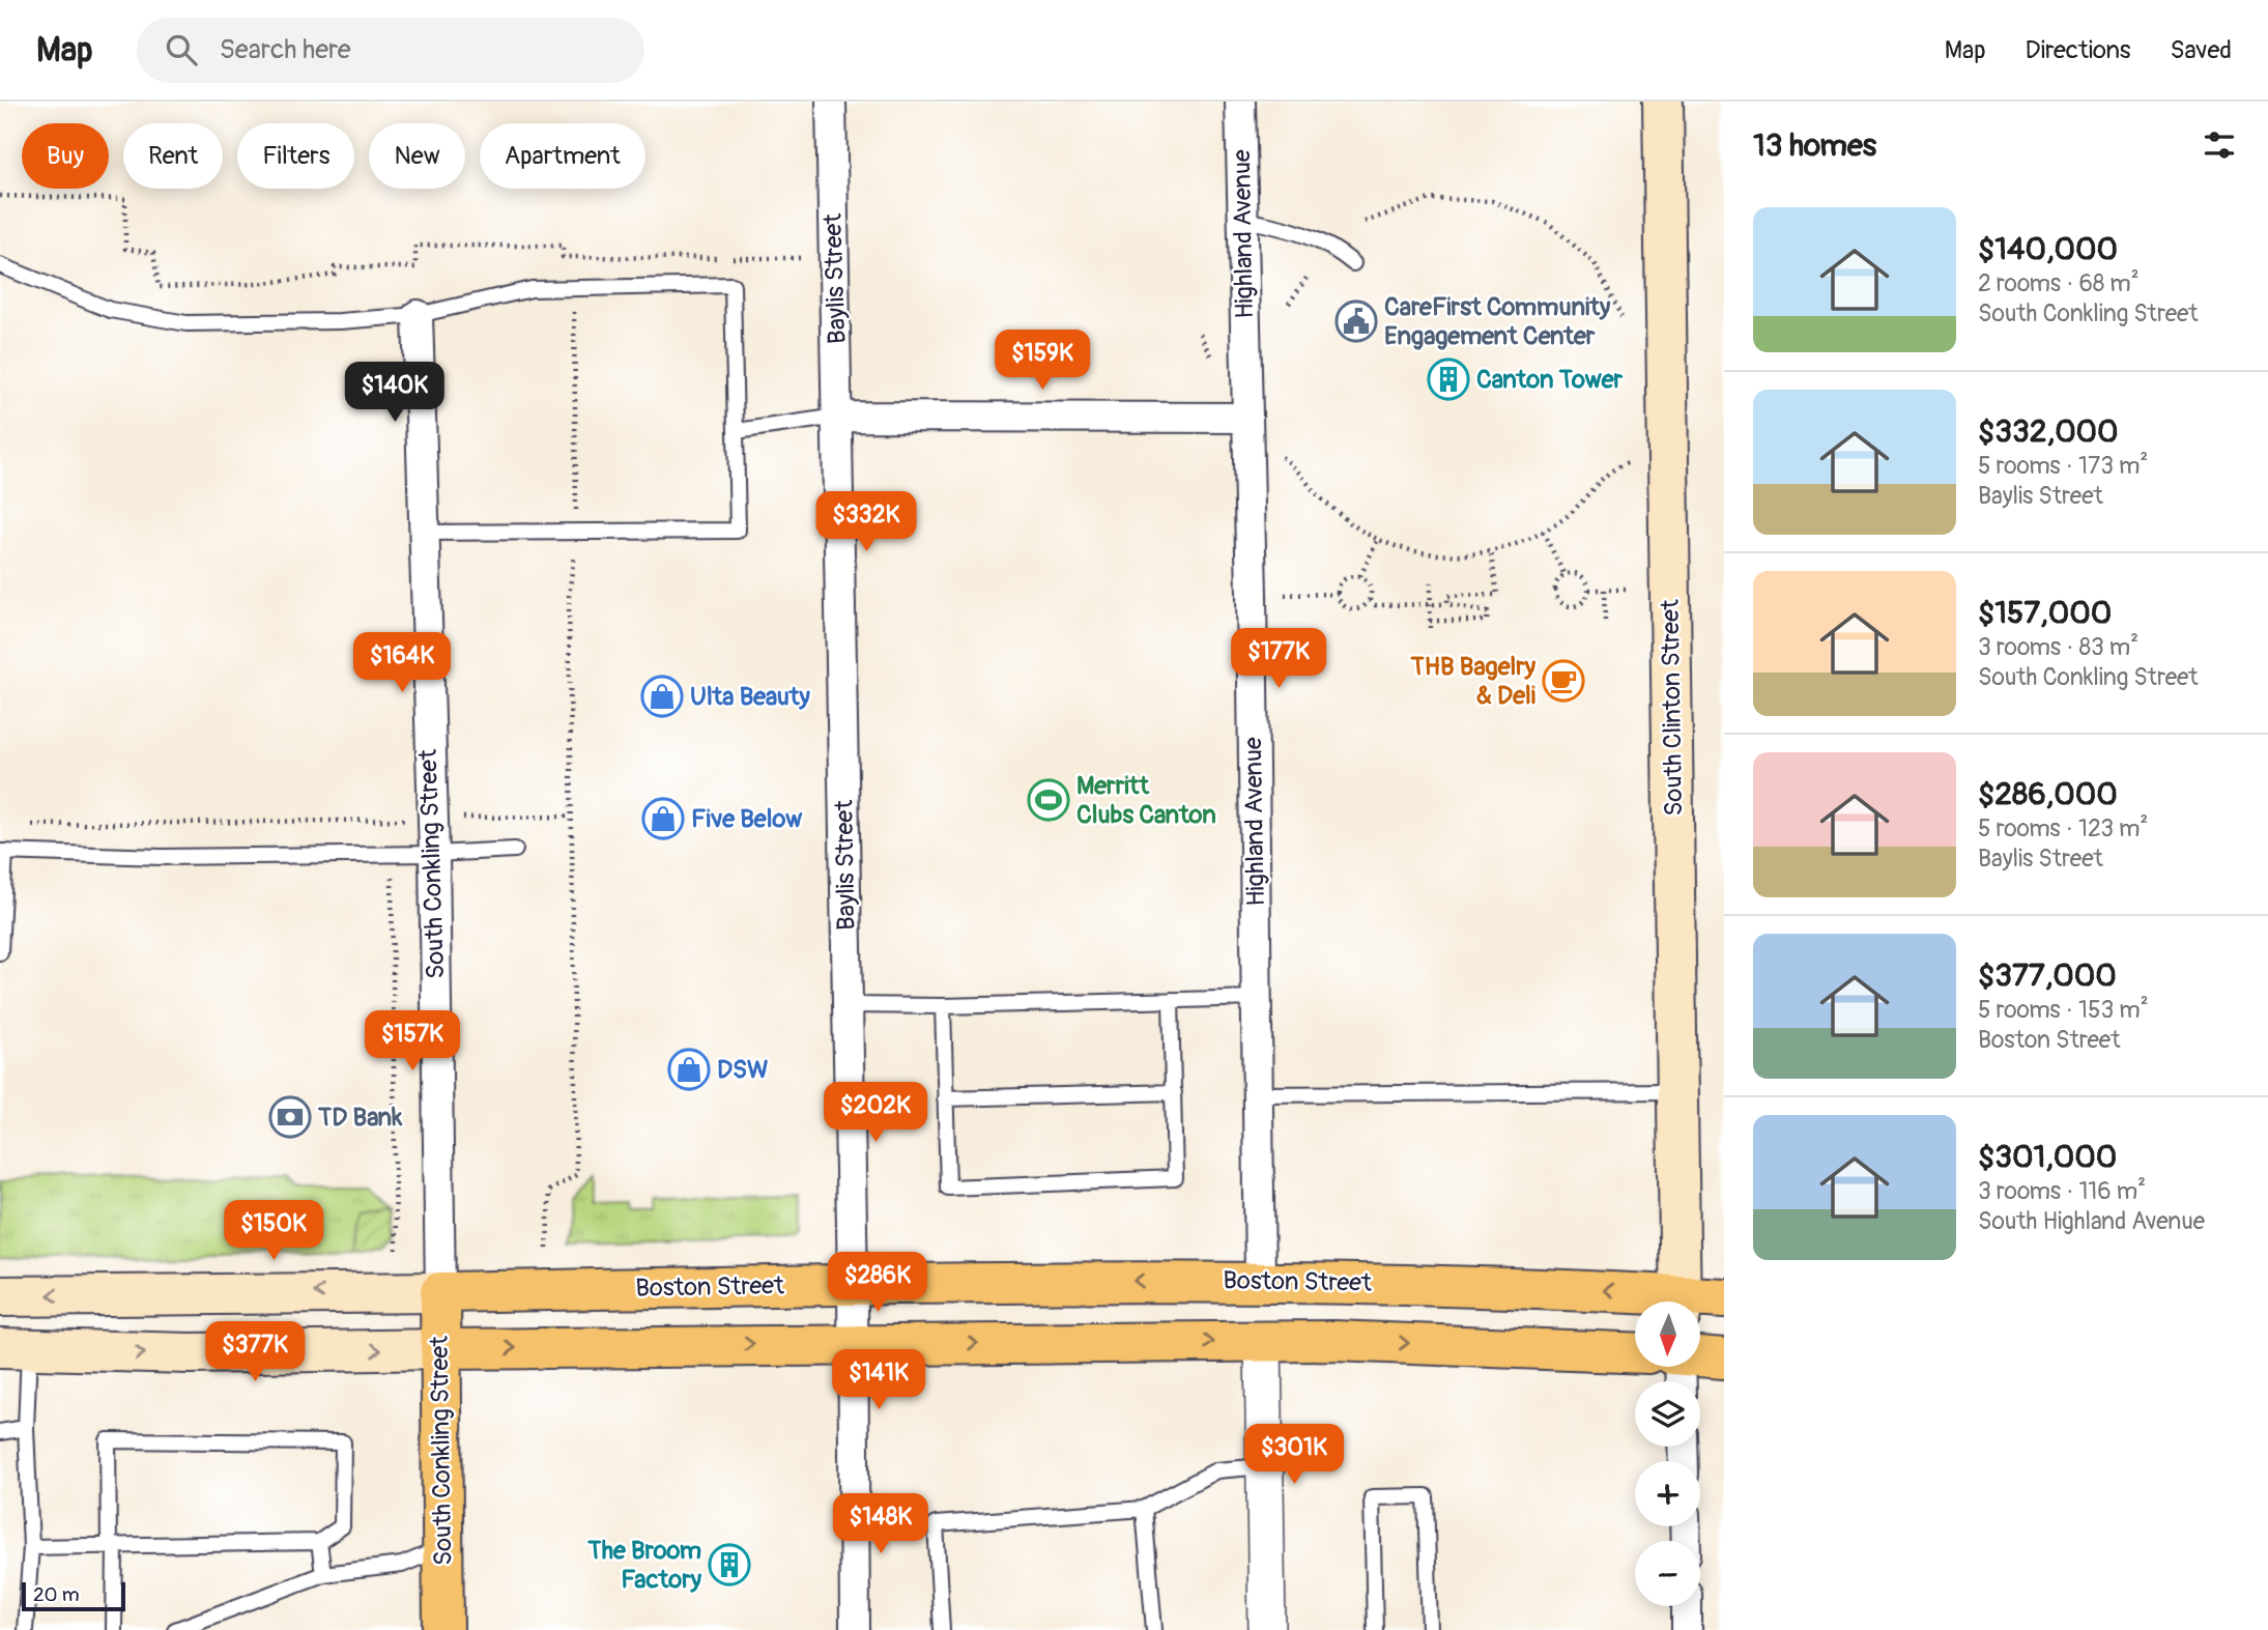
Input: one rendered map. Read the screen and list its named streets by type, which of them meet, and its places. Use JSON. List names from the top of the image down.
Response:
{
  "streets": {
    "main road": ["South Clinton Street", "South Conkling Street", "Boston Street"],
    "street": ["Highland Avenue", "Baylis Street"]
  },
  "crossings": [
    ["Highland Avenue", "Boston Street"],
    ["Baylis Street", "Boston Street"],
    ["South Conkling Street", "Boston Street"]
  ],
  "places": {
    "public building": ["CareFirst Community Engagement Center"],
    "building": ["Canton Tower", "The Broom Factory"],
    "cafe": ["THB Bagelry & Deli"],
    "shop": ["Ulta Beauty", "Five Below", "DSW"],
    "sports": ["Merritt Clubs Canton"],
    "bank": ["TD Bank"]
  },
  "scale_bar": "20 m",
  "north": "bottom",
  "page": {
    "header": "Map",
    "search": "Search here",
    "nav": ["Map", "Directions", "Saved"],
    "heading": "13 homes",
    "chip": [
      "Buy",
      "Rent",
      "Filters",
      "New",
      "Apartment"
    ],
    "list": [
      {
        "name": "$140,000",
        "note": "2 rooms · 68 m² · South Conkling Street"
      },
      {
        "name": "$332,000",
        "note": "5 rooms · 173 m² · Baylis Street"
      },
      {
        "name": "$157,000",
        "note": "3 rooms · 83 m² · South Conkling Street"
      },
      {
        "name": "$286,000",
        "note": "5 rooms · 123 m² · Baylis Street"
      },
      {
        "name": "$377,000",
        "note": "5 rooms · 153 m² · Boston Street"
      },
      {
        "name": "$301,000",
        "note": "3 rooms · 116 m² · South Highland Avenue"
      }
    ],
    "price": [
      "$159K",
      "$140K",
      "$332K",
      "$177K",
      "$164K",
      "$157K",
      "$202K",
      "$150K",
      "$286K",
      "$377K",
      "$141K",
      "$301K",
      "$148K"
    ],
    "map_buttons": ["+", "−"],
    "scale": "20 m"
  }
}
